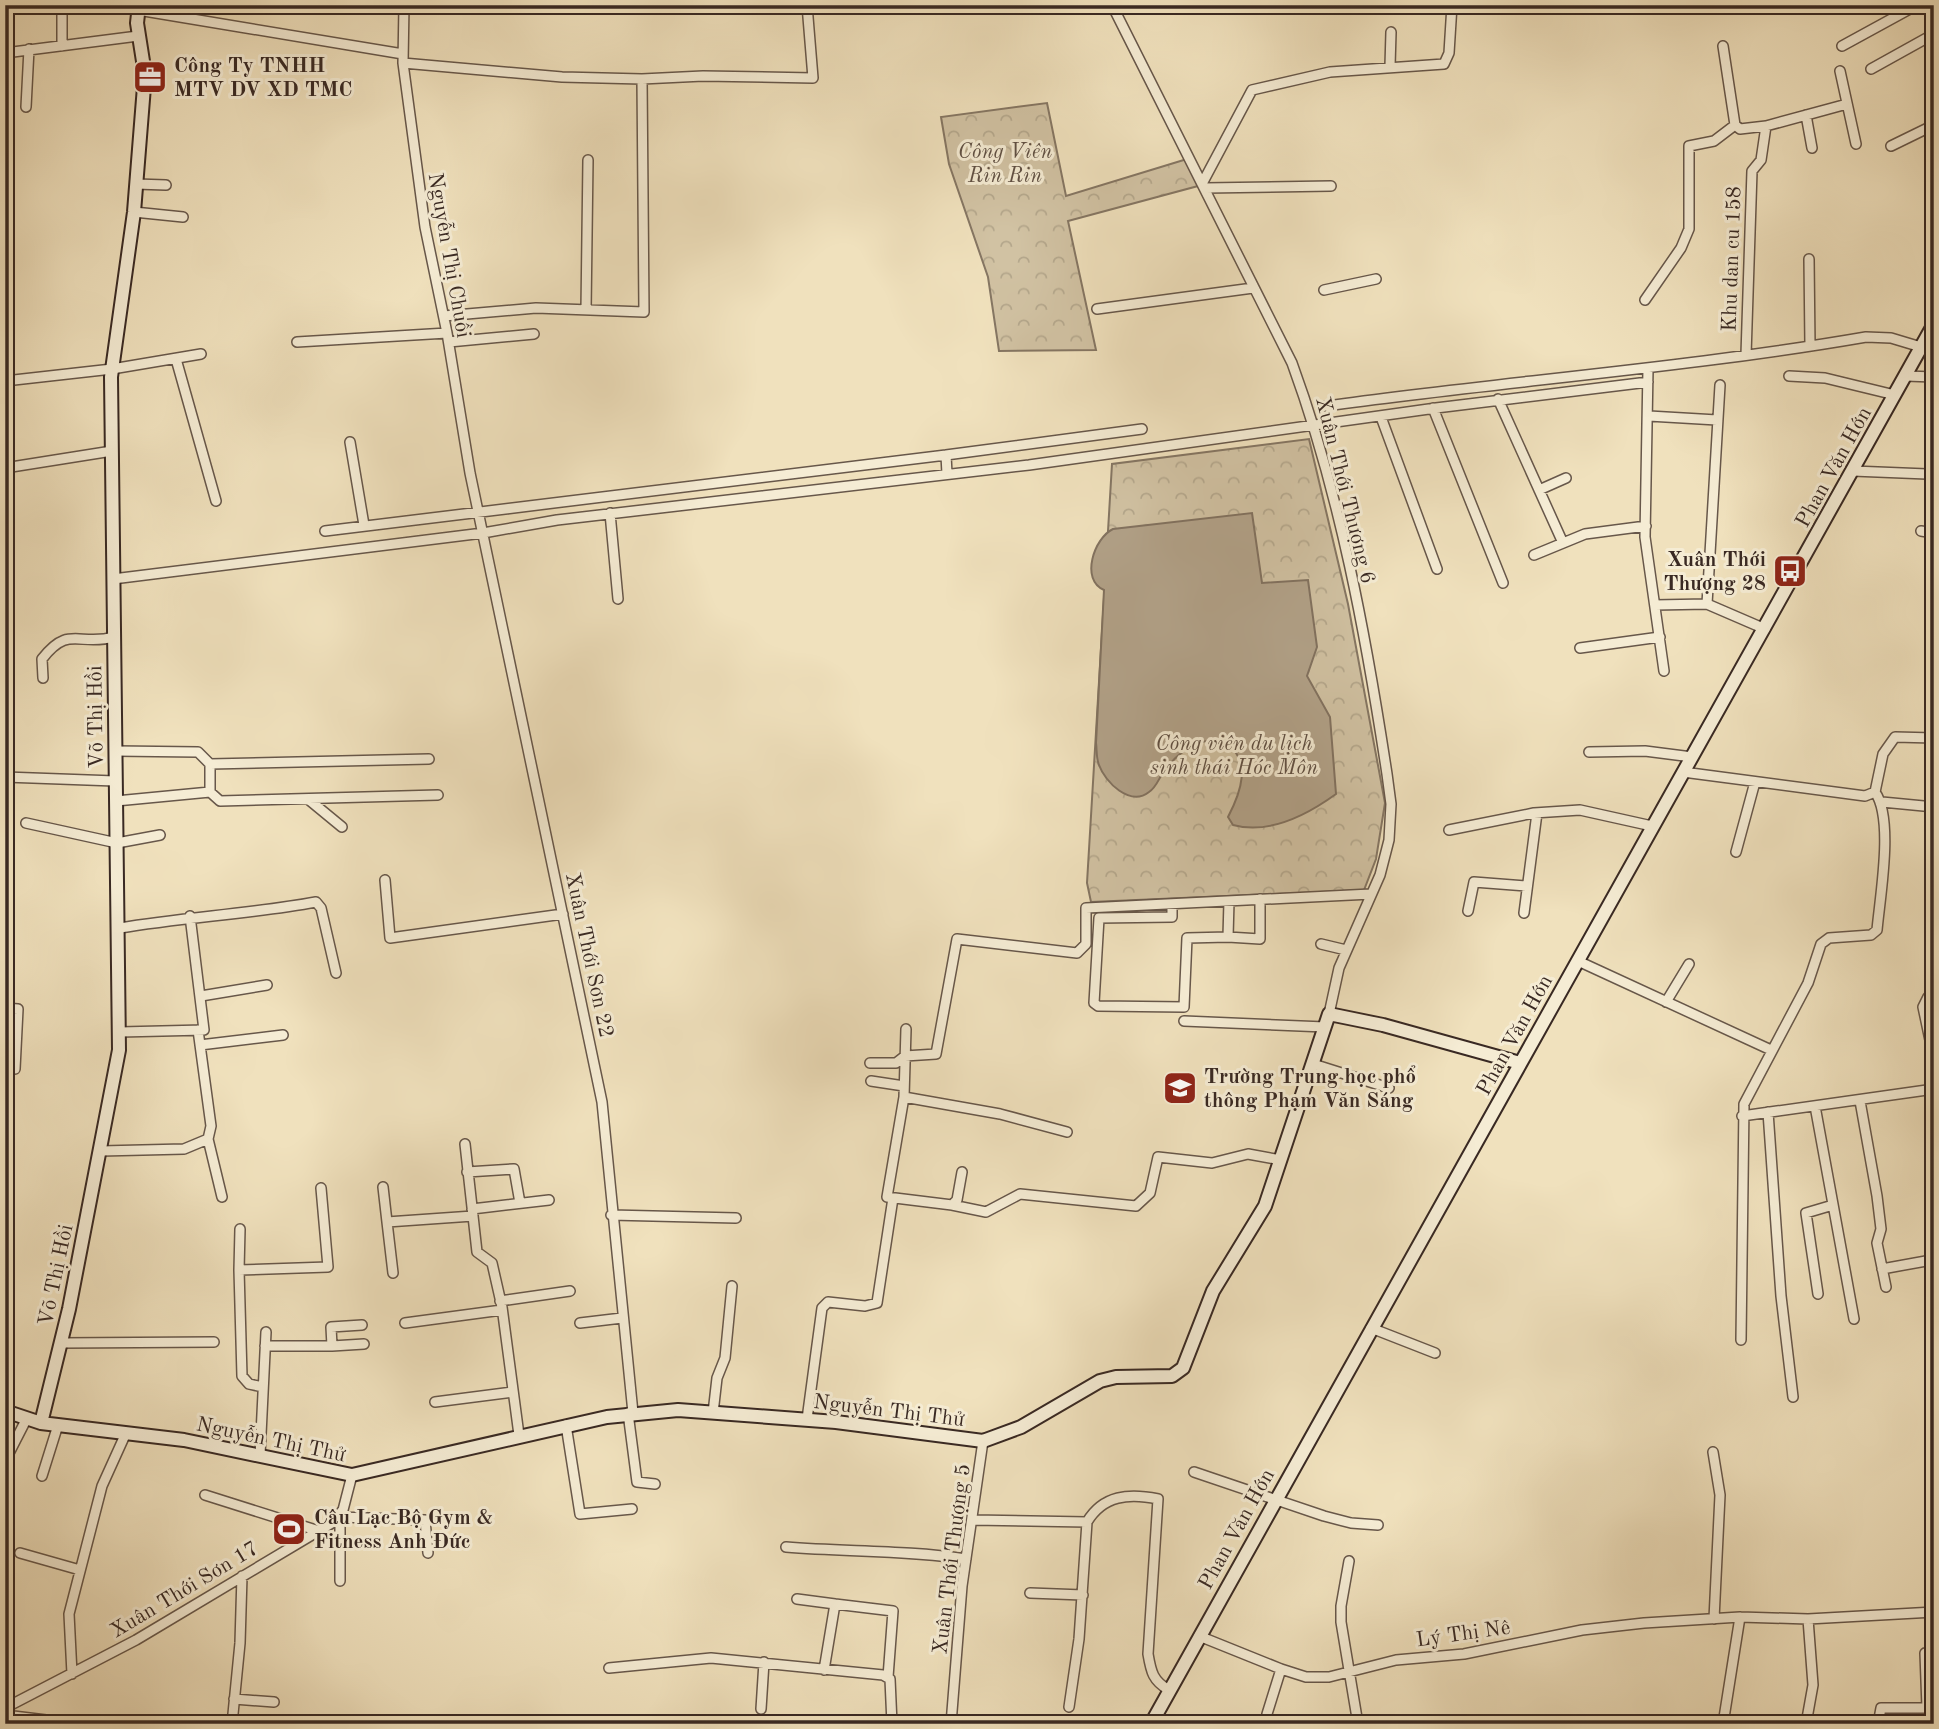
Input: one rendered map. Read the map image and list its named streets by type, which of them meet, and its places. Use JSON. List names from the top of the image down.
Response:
{
  "streets": {
    "street": [
      "Nguyễn Thị Chuồi",
      "Khu dan cu 158",
      "Phan Văn Hớn",
      "Xuân Thới Thượng 6",
      "Võ Thị Hồi",
      "Xuân Thới Sơn 22",
      "Nguyễn Thị Thử",
      "Xuân Thới Thượng 5",
      "Xuân Thới Sơn 17",
      "Lý Thị Nê"
    ]
  },
  "crossings": [
    ["Nguyễn Thị Chuồi", "Xuân Thới Sơn 22"],
    ["Phan Văn Hớn", "Lý Thị Nê"],
    ["Xuân Thới Thượng 6", "Nguyễn Thị Thử"],
    ["Võ Thị Hồi", "Nguyễn Thị Thử"],
    ["Xuân Thới Sơn 22", "Nguyễn Thị Thử"],
    ["Nguyễn Thị Thử", "Xuân Thới Thượng 5"]
  ],
  "parks": ["Công Viên Rin Rin", "Công viên du lịch sinh thái Hóc Môn"],
  "places": {
    "office": ["Công Ty TNHH MTV DV XD TMC"],
    "bus stop": ["Xuân Thới Thượng 28"],
    "school or university": ["Trường Trung học phổ thông Phạm Văn Sáng"],
    "sports": ["Câu Lạc Bộ Gym & Fitness Anh Đức"]
  }
}
